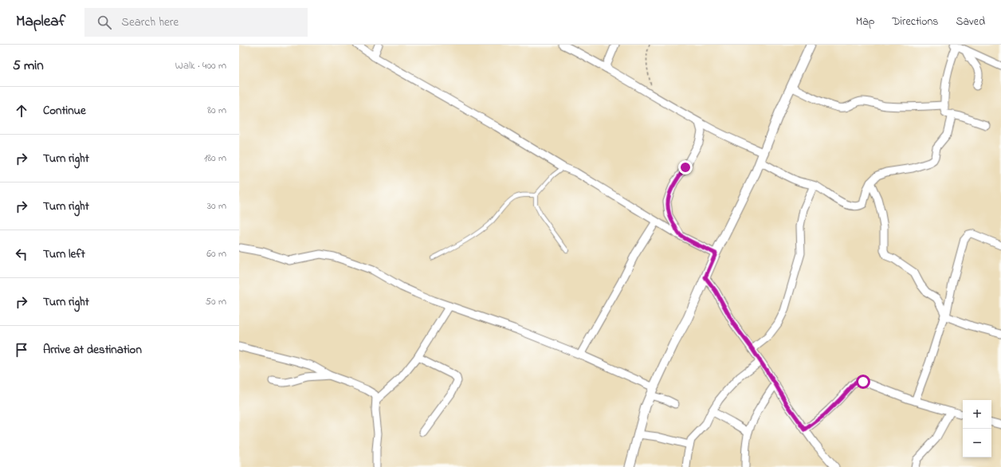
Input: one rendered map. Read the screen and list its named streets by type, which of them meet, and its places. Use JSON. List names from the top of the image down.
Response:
{
  "page": {
    "header": "Mapleaf",
    "search": "Search here",
    "nav": ["Map", "Directions", "Saved"],
    "heading": ["5 min", "Walk · 400 m"],
    "list": [
      ["Continue", "80 m"],
      ["Turn right", "180 m"],
      ["Turn right", "30 m"],
      ["Turn left", "60 m"],
      ["Turn right", "50 m"],
      "Arrive at destination"
    ],
    "map_buttons": ["+", "−"]
  }
}
